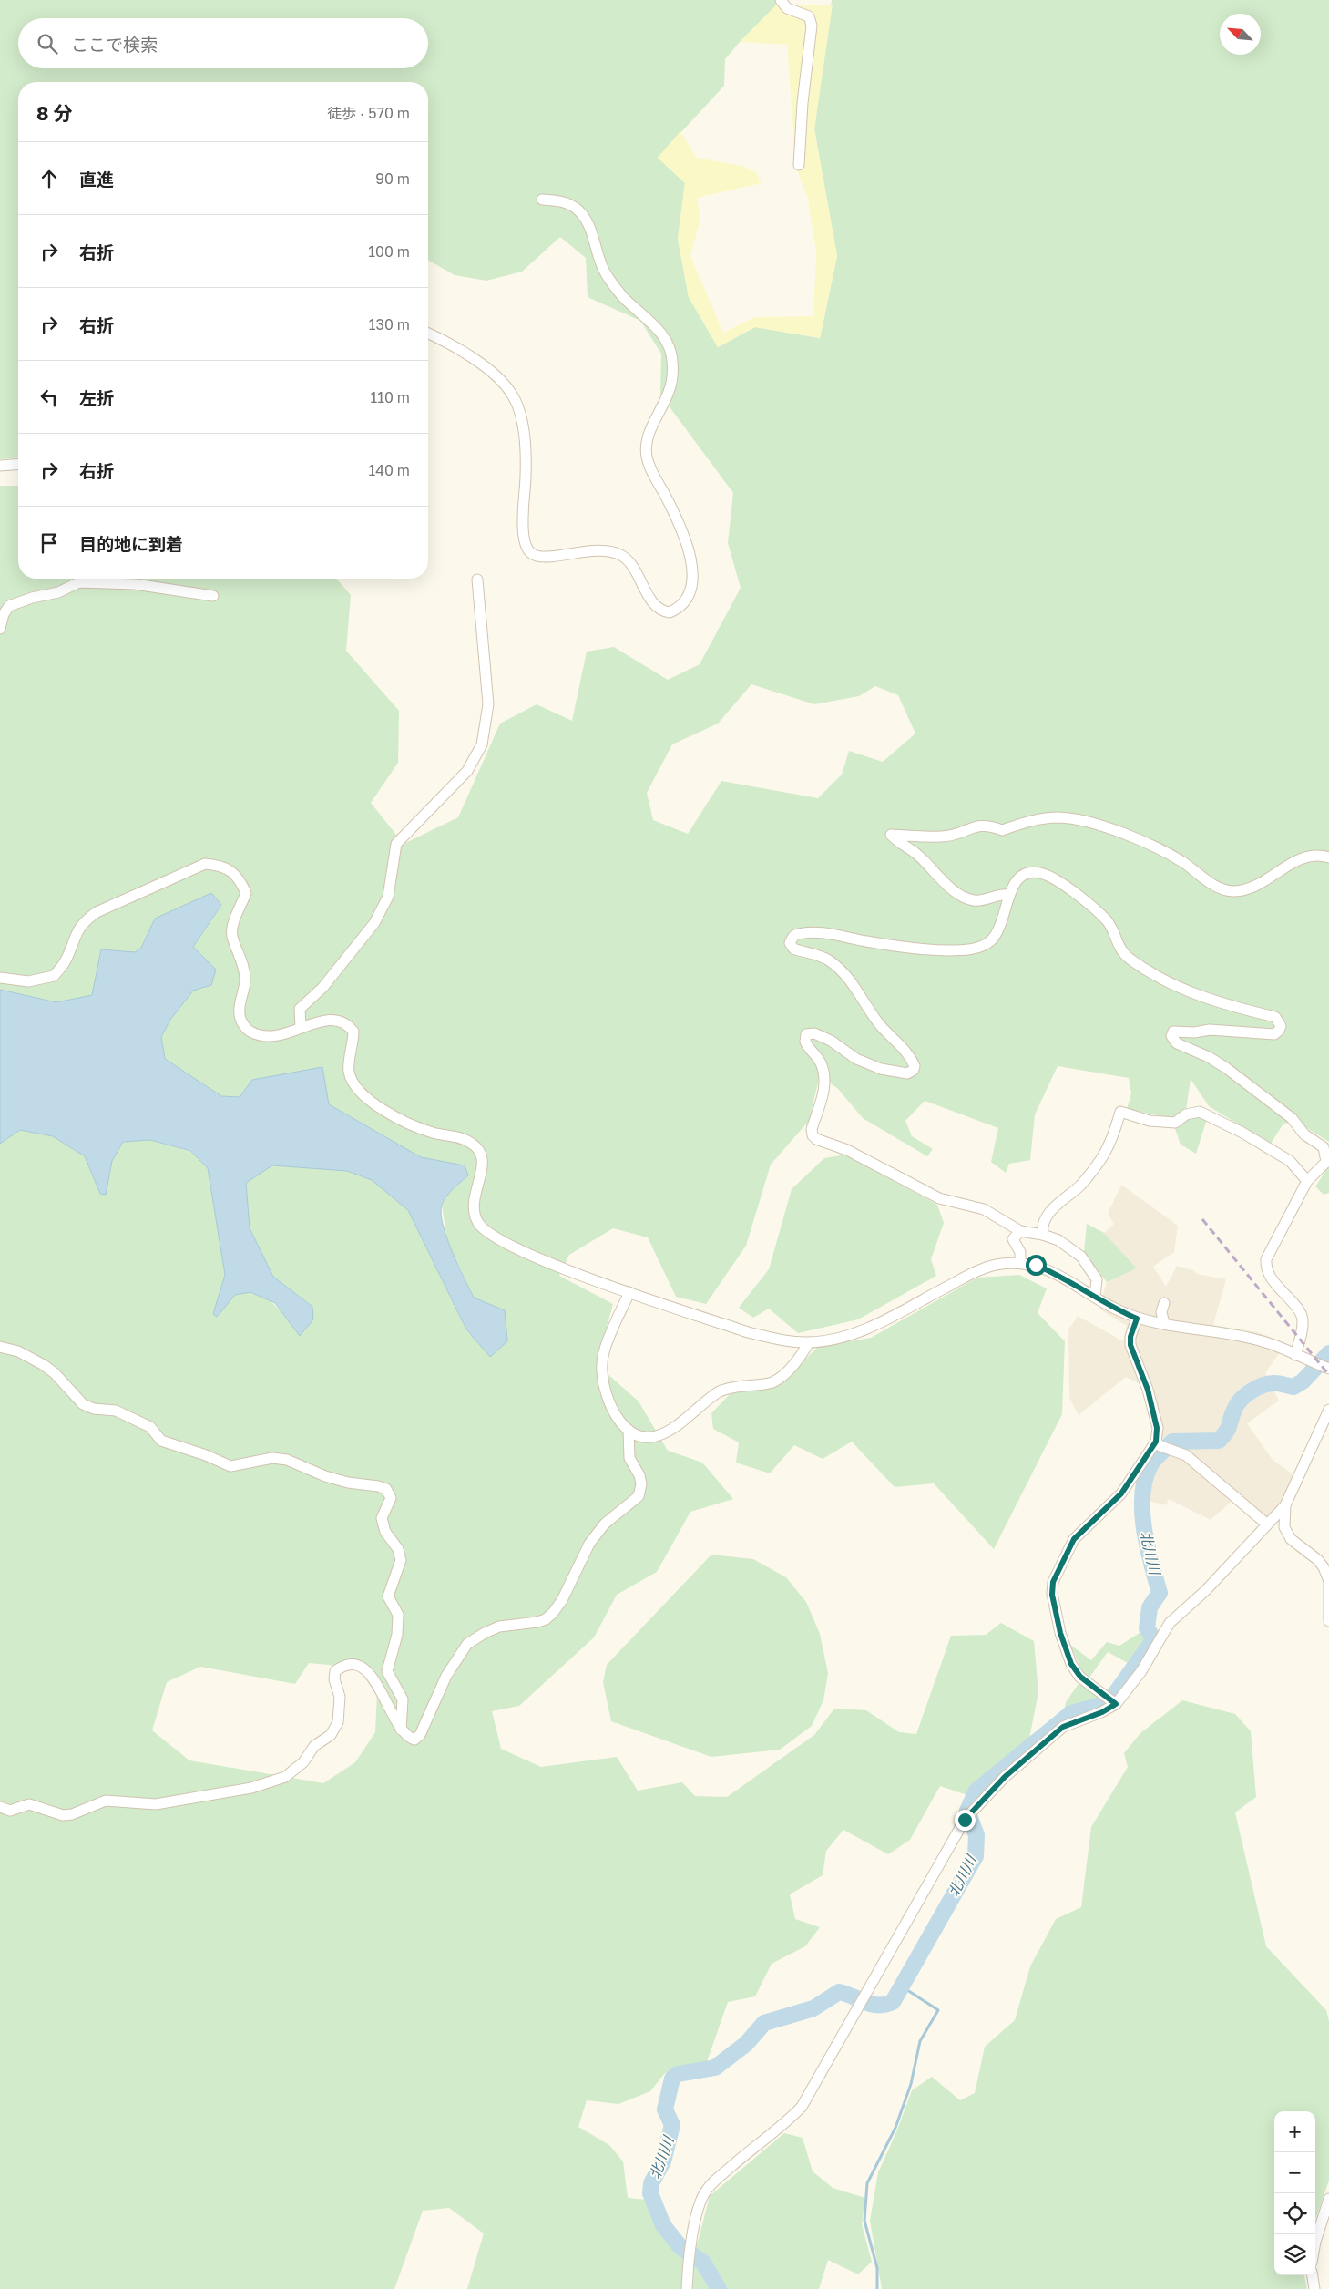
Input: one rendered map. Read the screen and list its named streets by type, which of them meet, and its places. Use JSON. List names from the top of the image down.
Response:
{
  "water": ["北川川"],
  "north": "top left",
  "page": {
    "search": "ここで検索",
    "heading": ["8 分", "徒歩 · 570 m"],
    "list": [
      ["直進", "90 m"],
      ["右折", "100 m"],
      ["右折", "130 m"],
      ["左折", "110 m"],
      ["右折", "140 m"],
      "目的地に到着"
    ],
    "map_buttons": ["+", "−"]
  }
}
